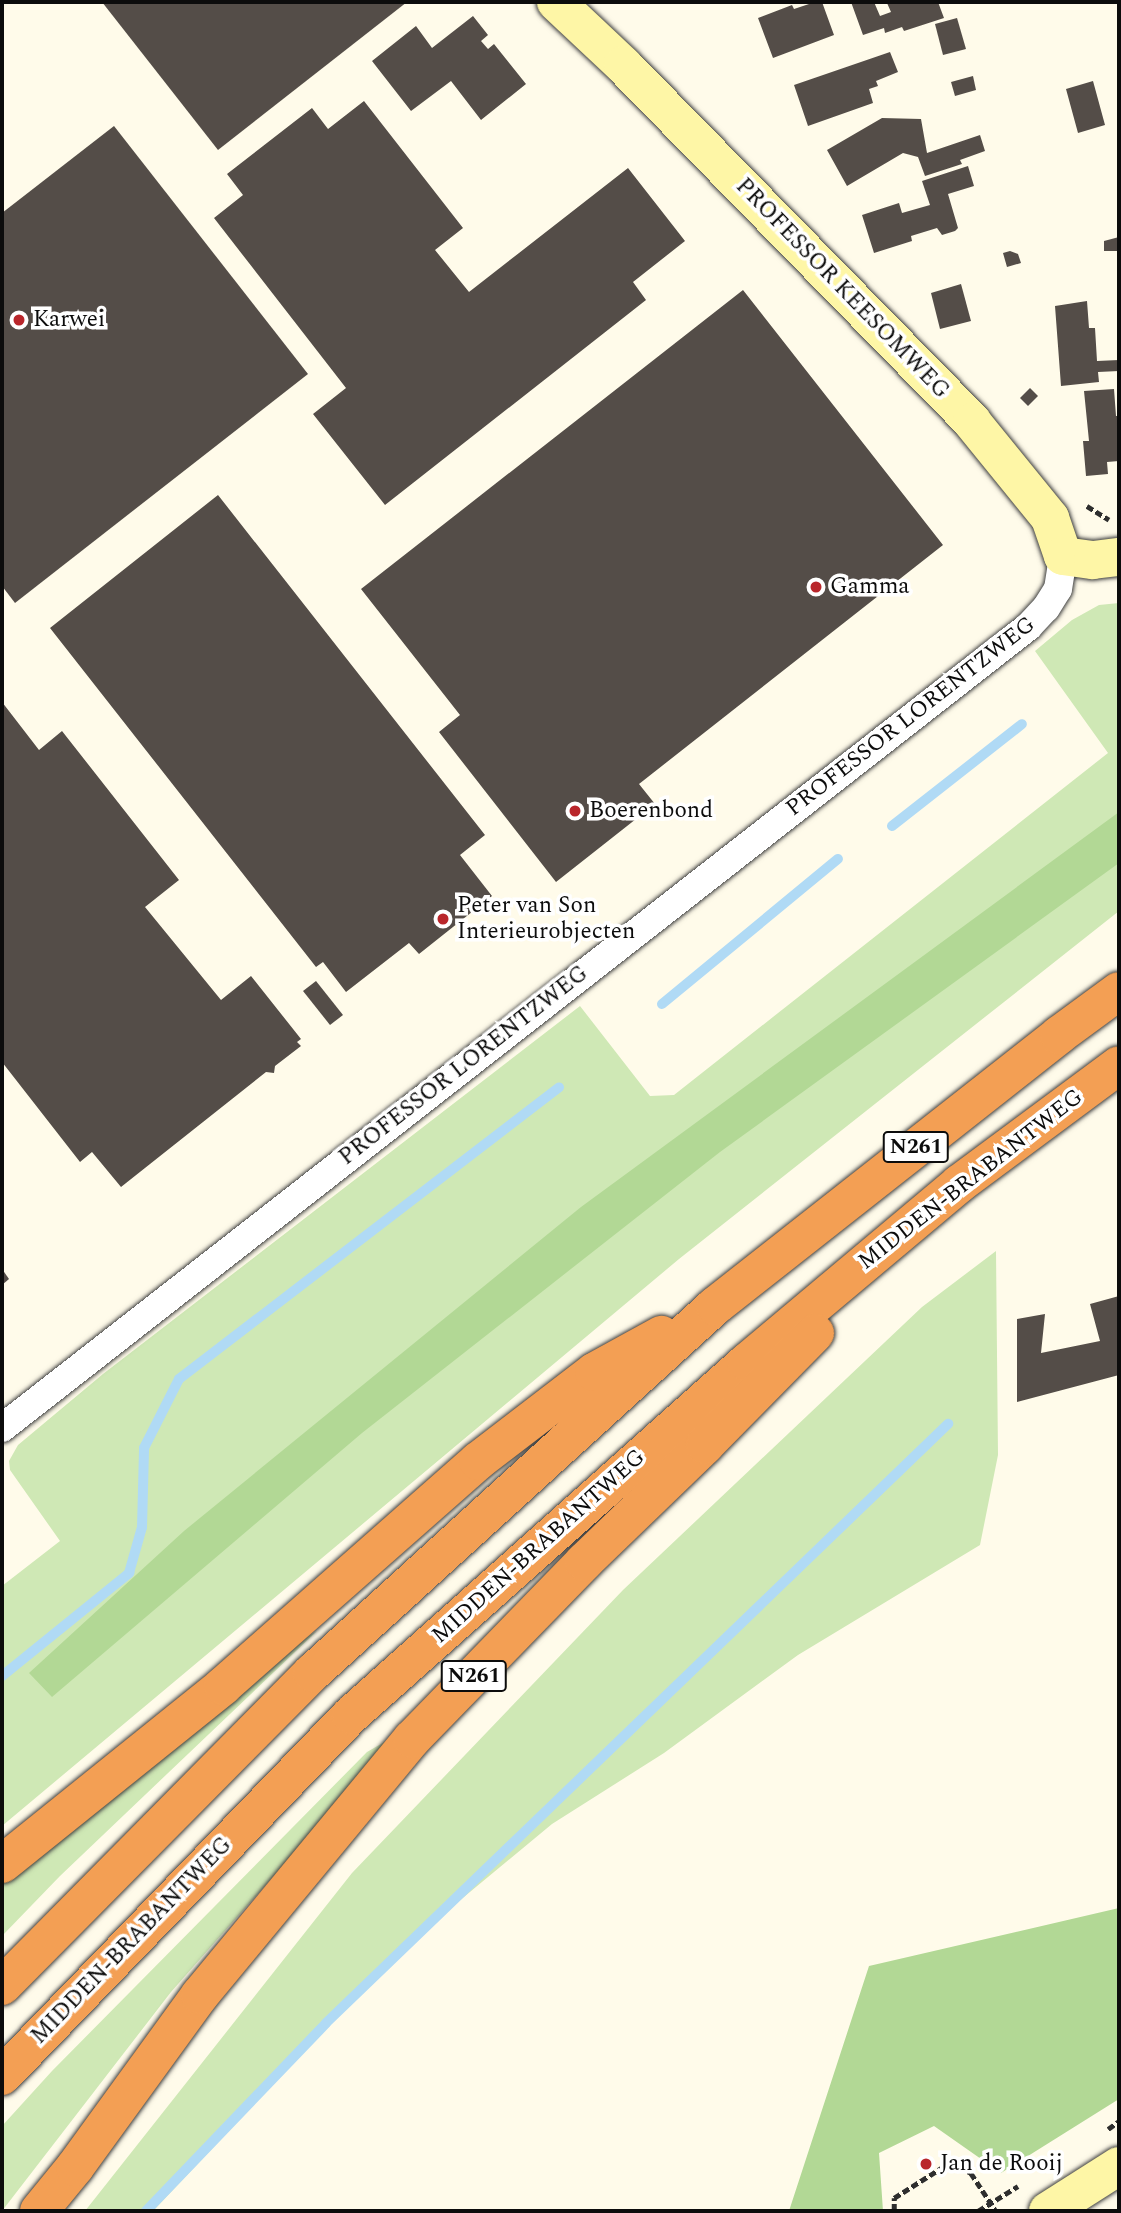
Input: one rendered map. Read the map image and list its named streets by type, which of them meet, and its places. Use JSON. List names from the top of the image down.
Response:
{
  "streets": {
    "highway": ["N261", "MIDDEN-BRABANTWEG"],
    "street": ["PROFESSOR KEESOMWEG", "PROFESSOR LORENTZWEG"]
  },
  "crossings": [
    ["PROFESSOR KEESOMWEG", "PROFESSOR LORENTZWEG"],
    ["N261", "MIDDEN-BRABANTWEG"]
  ],
  "places": [
    "Karwei",
    "Gamma",
    "Boerenbond",
    "Peter van Son Interieurobjecten",
    "Jan de Rooij"
  ]
}
